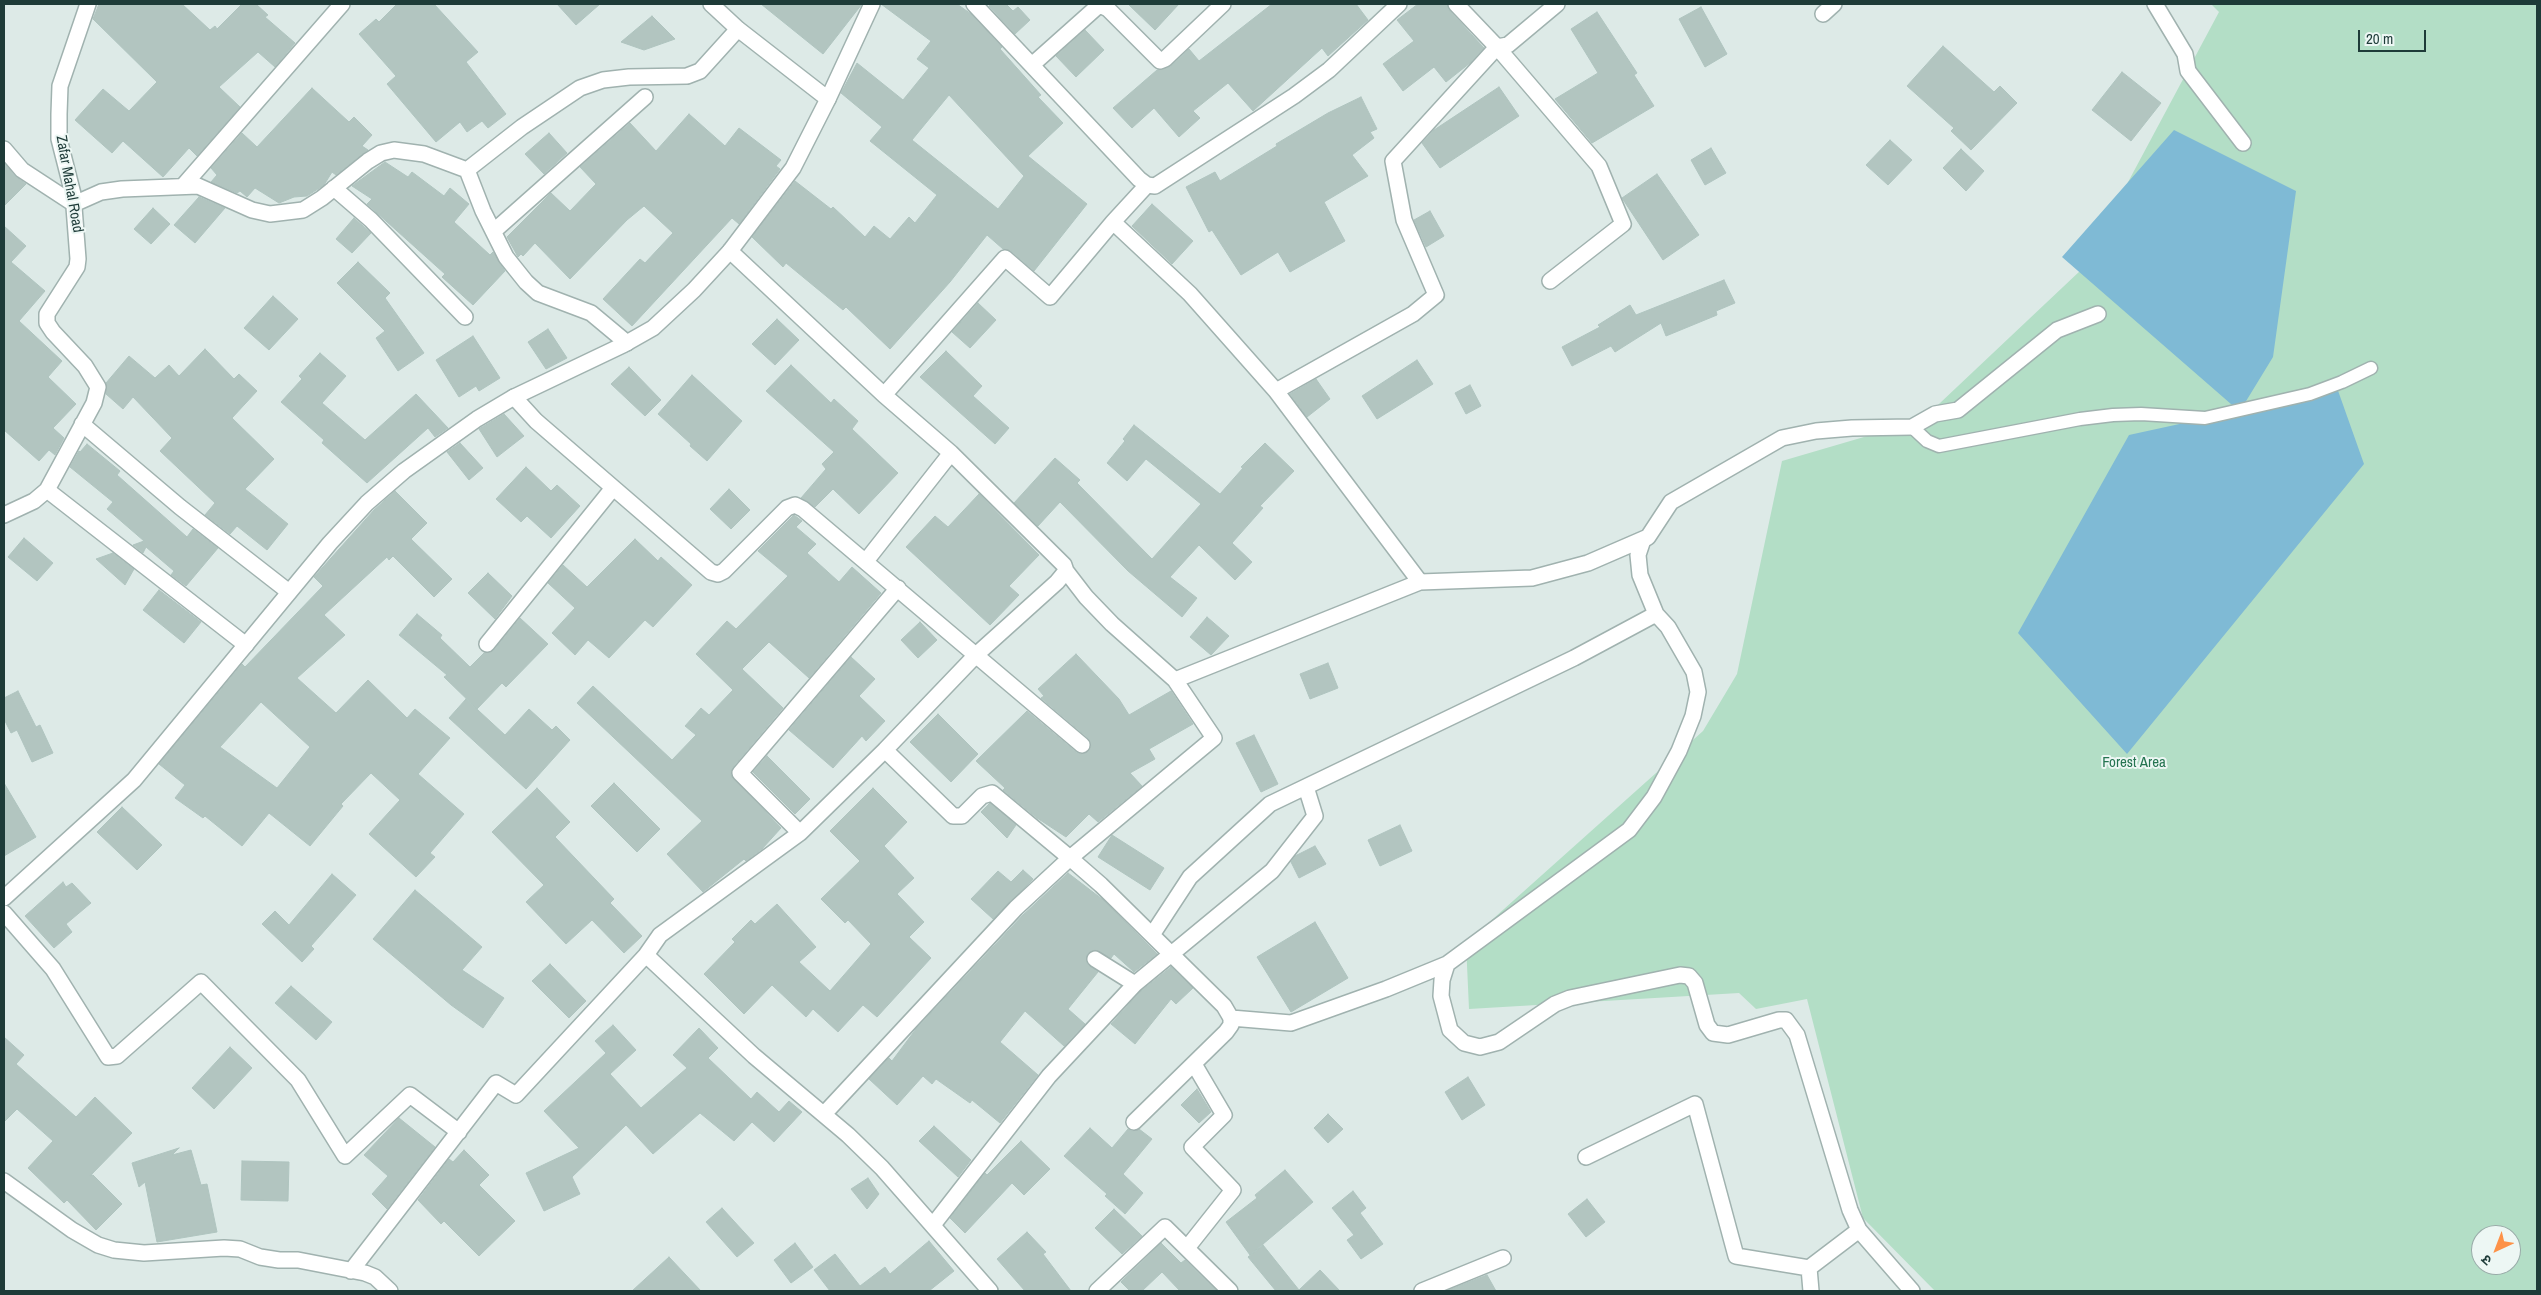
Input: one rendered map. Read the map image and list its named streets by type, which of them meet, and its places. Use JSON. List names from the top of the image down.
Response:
{
  "streets": {
    "street": ["Zafar Mahal Road"]
  },
  "parks": ["Forest Area"],
  "scale_bar": "20 m",
  "north": "bottom left"
}
